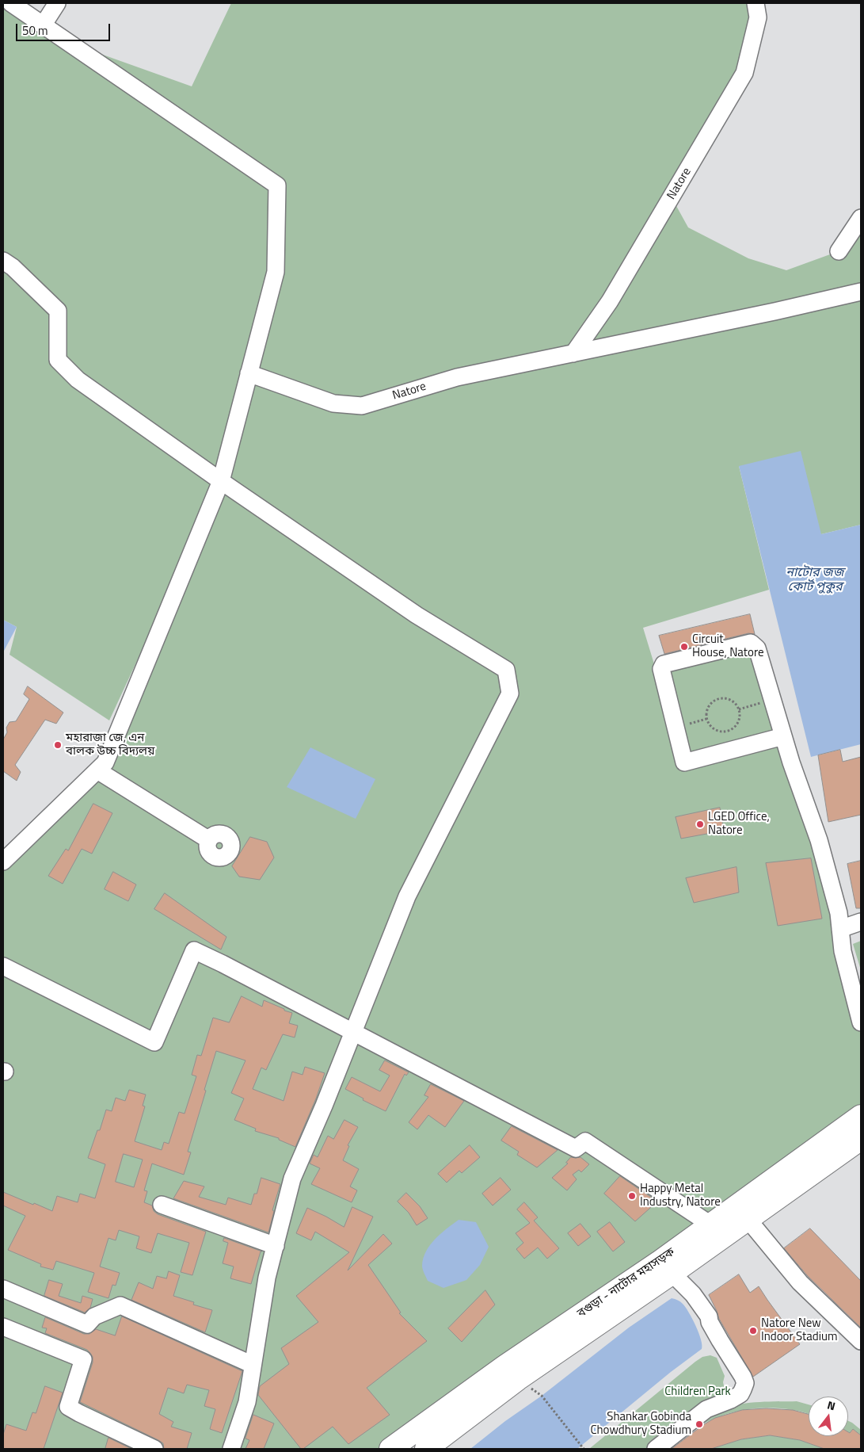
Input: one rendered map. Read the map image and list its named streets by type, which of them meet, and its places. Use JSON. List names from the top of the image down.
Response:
{
  "streets": {
    "highway": ["বগুড়া - নাটোর মহাসড়ক"],
    "street": ["Natore"]
  },
  "water": ["নাটোর জজ কোর্ট পুকুর"],
  "parks": ["Children Park"],
  "places": [
    "Circuit House, Natore",
    "মহারাজা জে, এন বালক উচ্চ বিদ্যলয়",
    "LGED Office, Natore",
    "Happy Metal Industry, Natore",
    "Natore New Indoor Stadium",
    "Shankar Gobinda Chowdhury Stadium"
  ],
  "scale_bar": "50 m",
  "north": "top"
}
